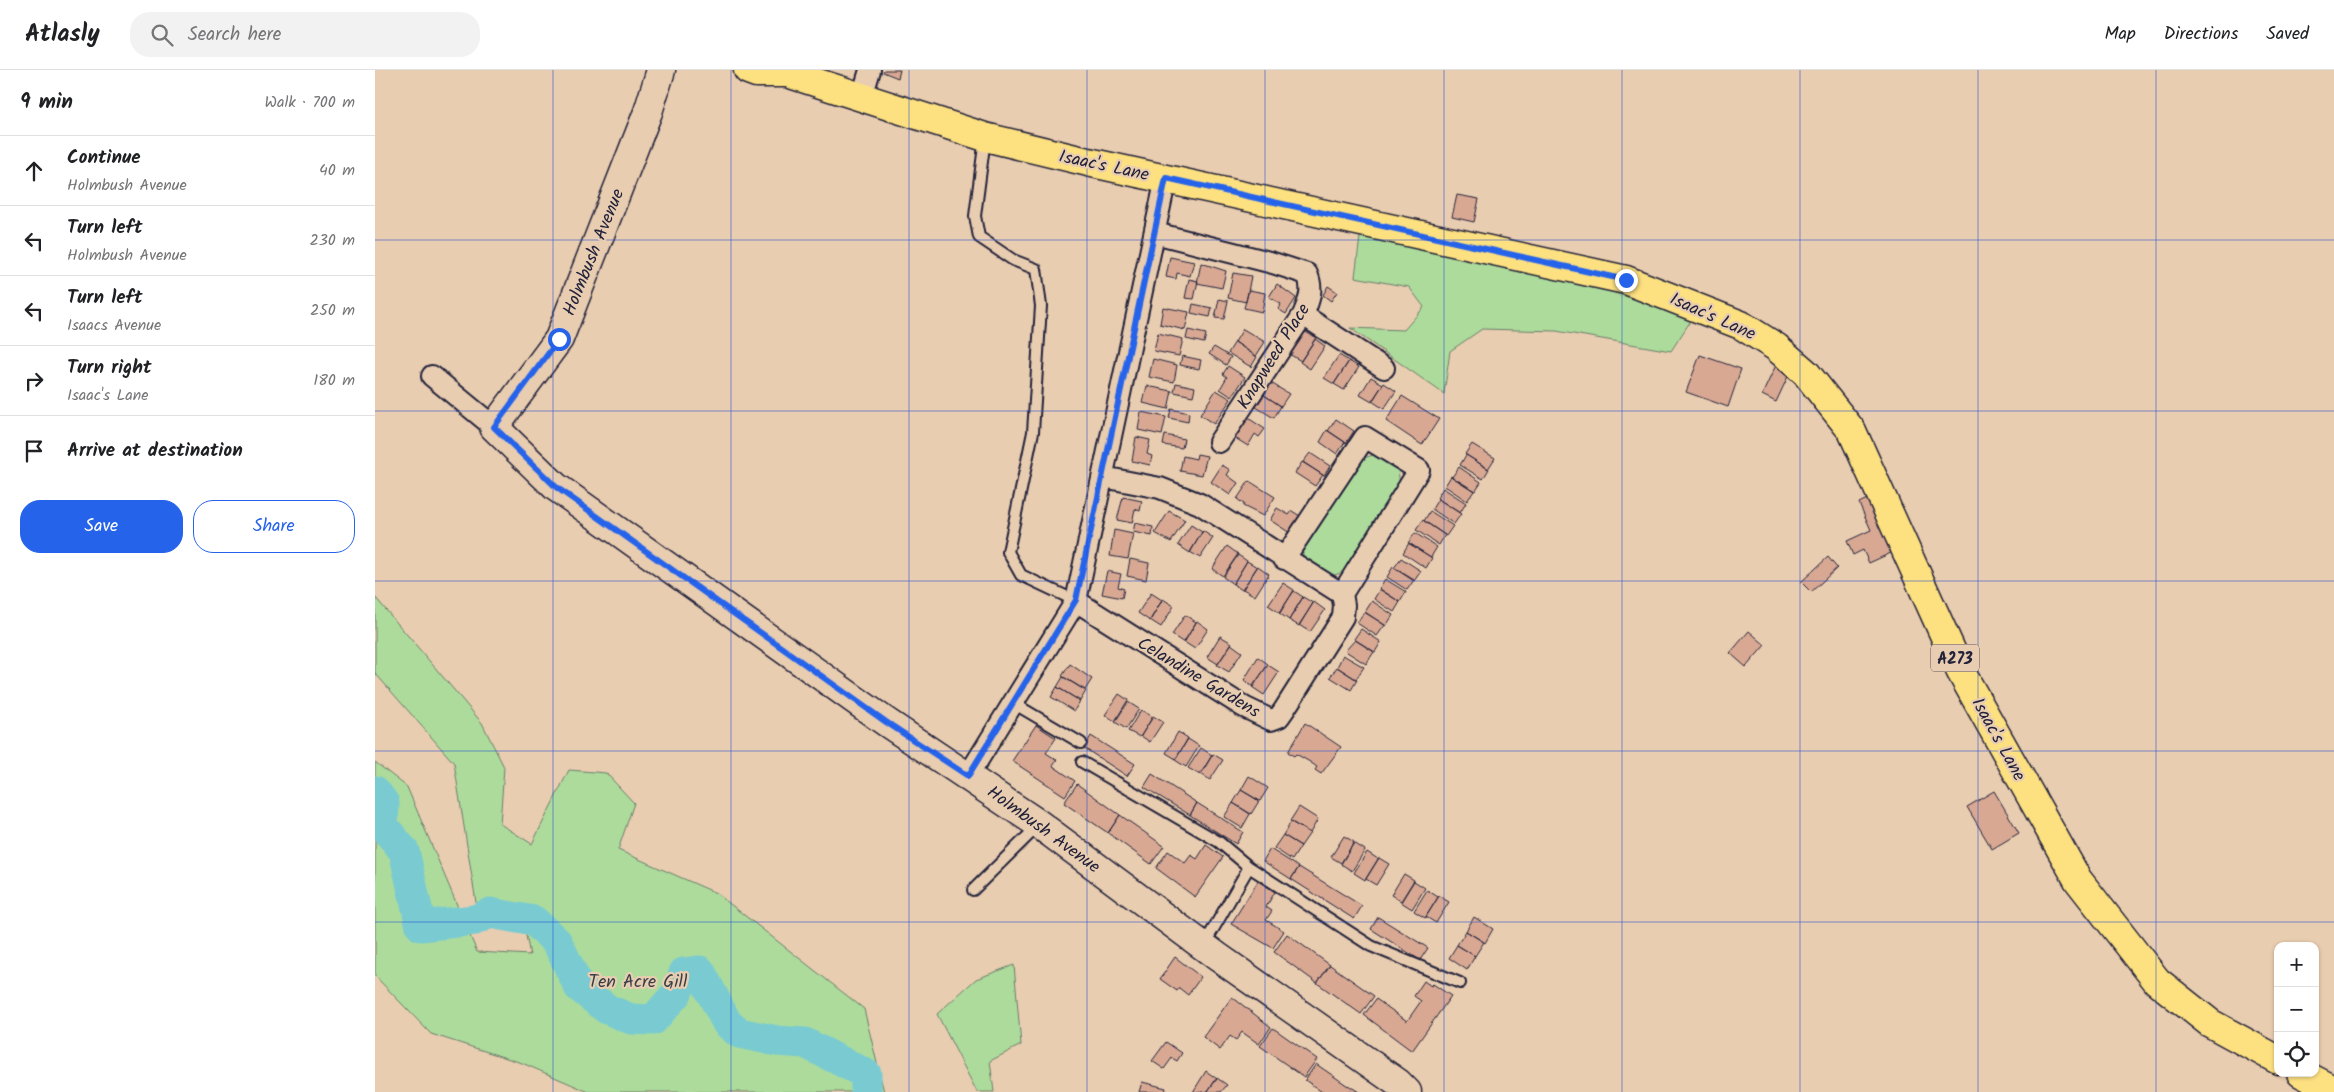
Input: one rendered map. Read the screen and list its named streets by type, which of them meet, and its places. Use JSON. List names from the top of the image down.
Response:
{
  "streets": {
    "main road": ["Isaac's Lane", "A273"],
    "street": ["Holmbush Avenue", "Knapweed Place", "Celandine Gardens"]
  },
  "parks": ["Ten Acre Gill"],
  "page": {
    "header": "Atlasly",
    "search": "Search here",
    "nav": ["Map", "Directions", "Saved"],
    "heading": ["9 min", "Walk · 700 m"],
    "list": [
      ["Continue", "Holmbush Avenue", "40 m"],
      ["Turn left", "Holmbush Avenue", "230 m"],
      ["Turn left", "Isaacs Avenue", "250 m"],
      ["Turn right", "Isaac's Lane", "180 m"],
      "Arrive at destination"
    ],
    "buttons": ["Save", "Share"],
    "map_buttons": ["+", "−"]
  }
}
